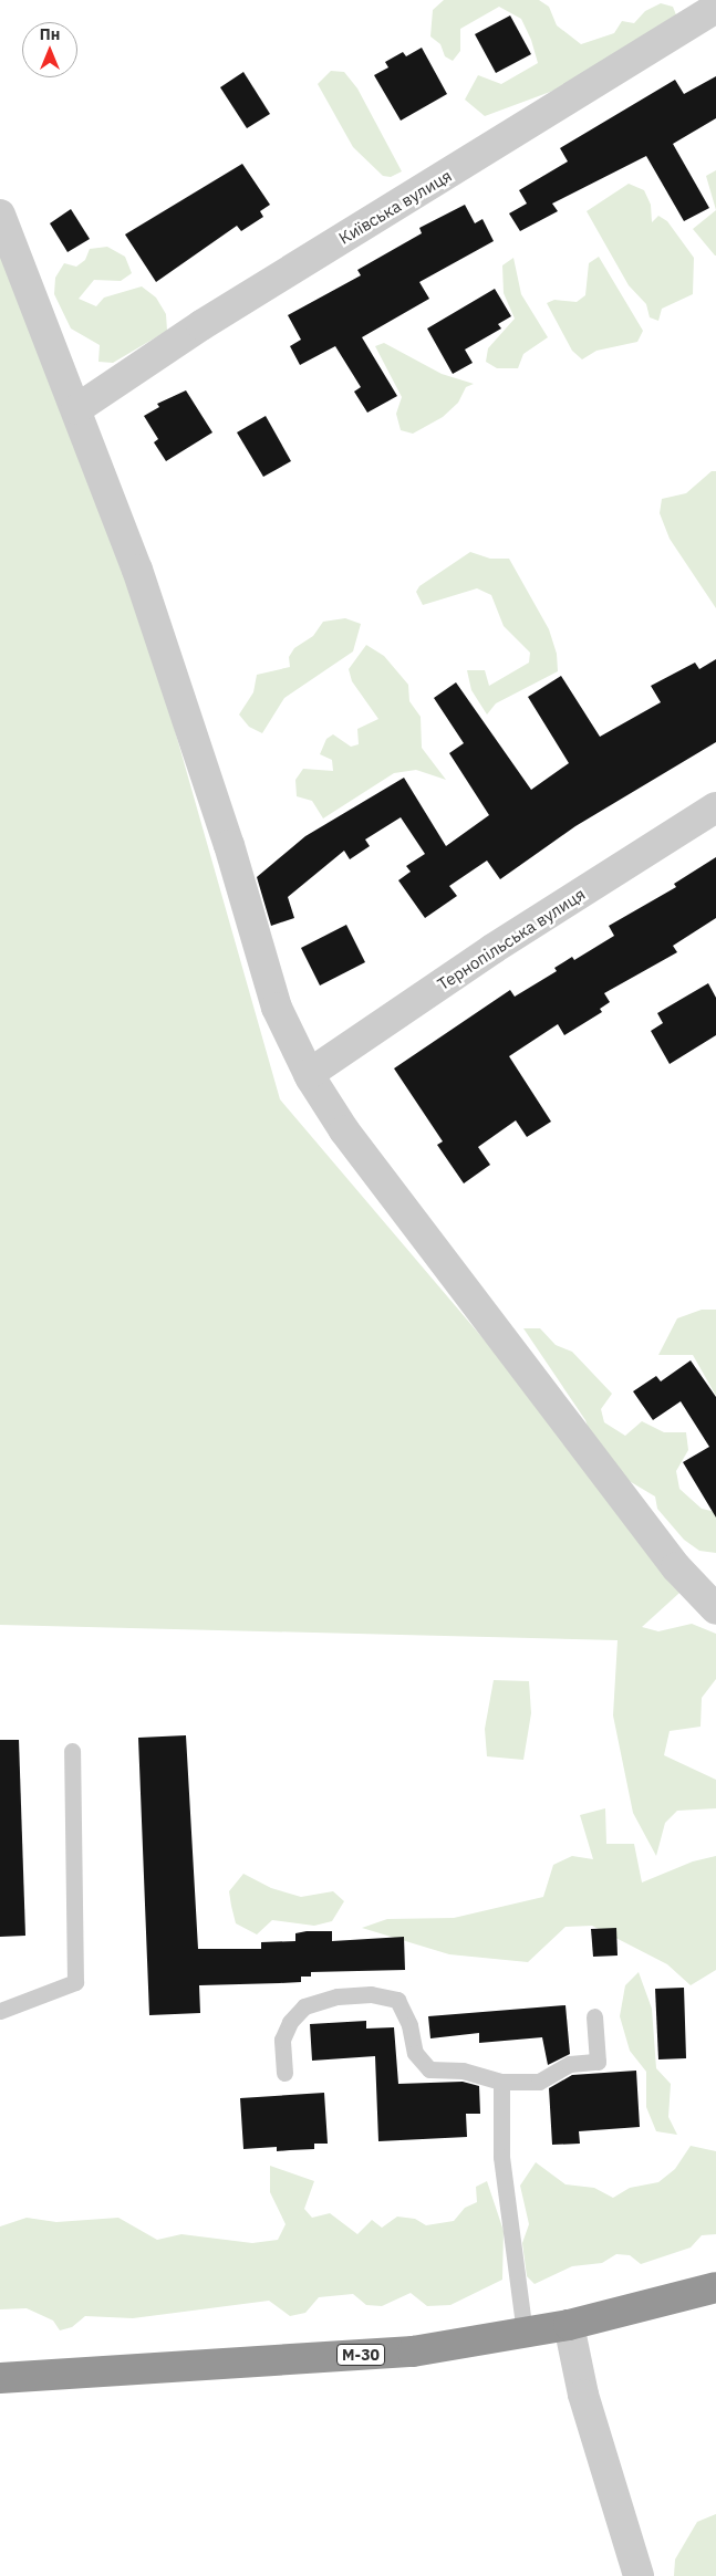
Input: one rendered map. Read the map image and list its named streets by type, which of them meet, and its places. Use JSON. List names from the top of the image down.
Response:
{
  "streets": {
    "highway": ["М-30"],
    "street": ["Київська вулиця", "Тернопільська вулиця"]
  },
  "north": "top"
}
